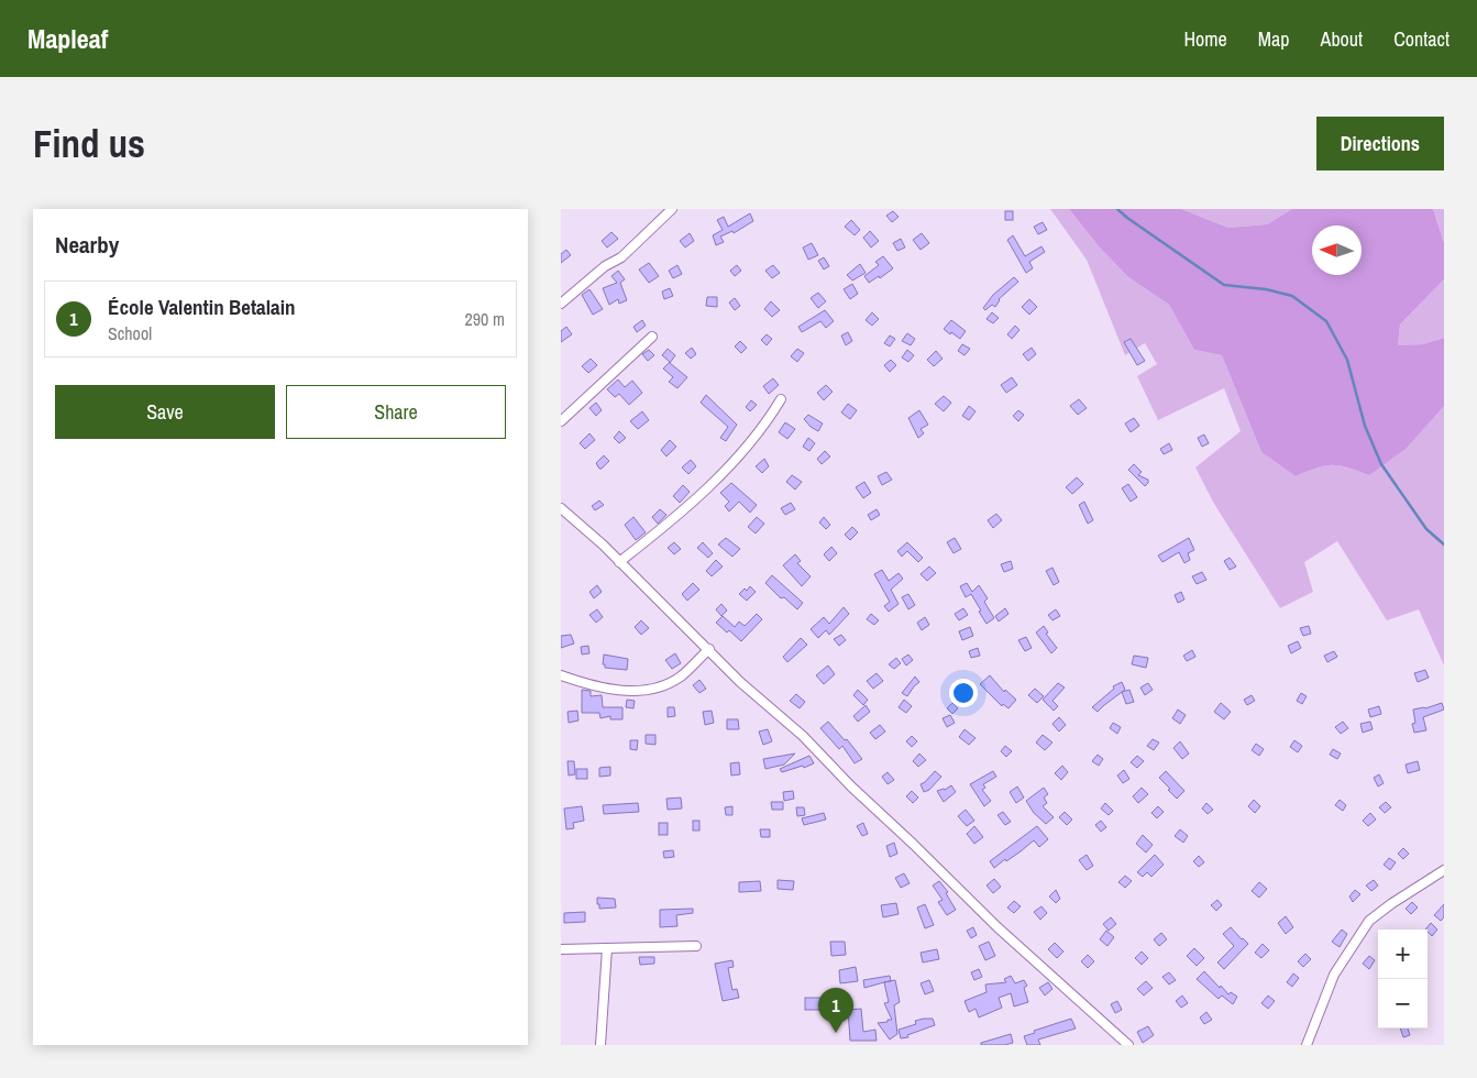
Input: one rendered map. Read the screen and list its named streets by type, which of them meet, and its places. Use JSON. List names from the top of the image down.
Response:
{
  "north": "left",
  "page": {
    "header": "Mapleaf",
    "nav": [
      "Home",
      "Map",
      "About",
      "Contact"
    ],
    "buttons": [
      "Directions",
      ["Save", "Share"]
    ],
    "title": "Find us",
    "heading": "Nearby",
    "list": [
      {
        "mark": "1",
        "name": "École Valentin Betalain",
        "note": "School",
        "value": "290 m"
      }
    ],
    "map_buttons": ["+", "−"],
    "pins": "1"
  }
}
